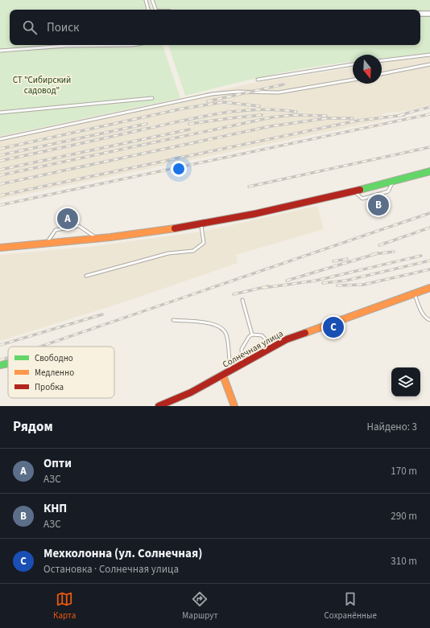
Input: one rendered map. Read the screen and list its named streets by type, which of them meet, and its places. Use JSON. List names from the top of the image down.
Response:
{
  "streets": {
    "main road": ["Солнечная улица"]
  },
  "parks": ["СТ \"Сибирский садовод\""],
  "legend": ["Свободно", "Медленно", "Пробка"],
  "north": "bottom",
  "page": {
    "search": "Поиск",
    "pins": ["B", "A", "C"],
    "heading": ["Рядом", "Найдено: 3"],
    "list": [
      {
        "mark": "A",
        "name": "Опти",
        "note": "АЗС",
        "value": "170 m"
      },
      {
        "mark": "B",
        "name": "КНП",
        "note": "АЗС",
        "value": "290 m"
      },
      {
        "mark": "C",
        "name": "Мехколонна (ул. Солнечная)",
        "note": "Остановка · Солнечная улица",
        "value": "310 m"
      }
    ],
    "nav": ["Карта", "Маршрут", "Сохранённые"]
  }
}
